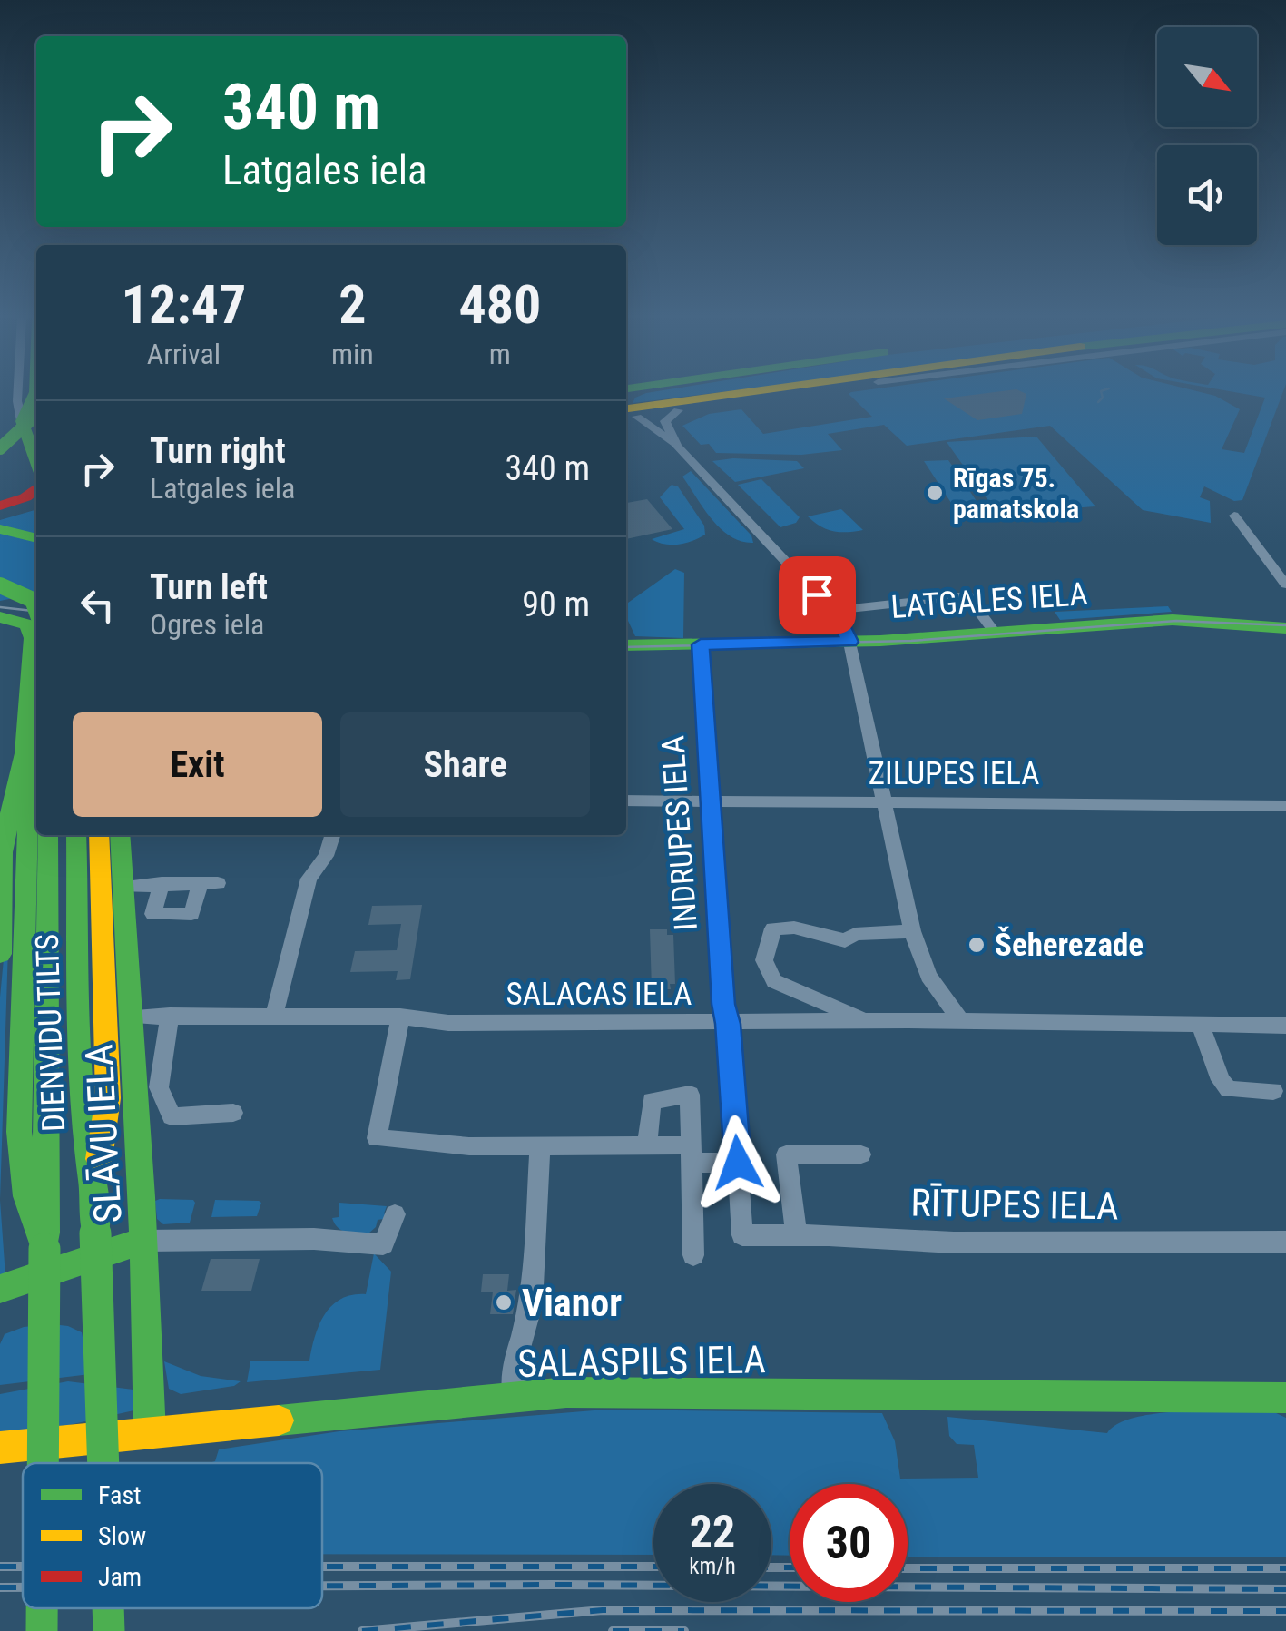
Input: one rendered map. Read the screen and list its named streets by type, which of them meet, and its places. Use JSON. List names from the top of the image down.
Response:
{
  "streets": {
    "main road": [
      "LATGALES IELA",
      "DIENVIDU TILTS",
      "SLĀVU IELA",
      "SALASPILS IELA"
    ],
    "street": [
      "ZILUPES IELA",
      "INDRUPES IELA",
      "SALACAS IELA",
      "RĪTUPES IELA"
    ]
  },
  "crossings": [
    ["LATGALES IELA", "INDRUPES IELA"],
    ["ZILUPES IELA", "INDRUPES IELA"],
    ["INDRUPES IELA", "SALACAS IELA"],
    ["INDRUPES IELA", "RĪTUPES IELA"],
    ["SALACAS IELA", "SLĀVU IELA"],
    ["SLĀVU IELA", "SALASPILS IELA"]
  ],
  "places": ["Rīgas 75. pamatskola", "Šeherezade", "Vianor"],
  "legend": ["Fast", "Slow", "Jam"],
  "north": "bottom right",
  "page": {
    "turn": ["340 m", "Latgales iela"],
    "eta": [
      "12:47",
      "Arrival",
      "2",
      "min",
      "480",
      "m"
    ],
    "list": [
      {
        "name": "Turn right",
        "note": "Latgales iela",
        "value": "340 m"
      },
      {
        "name": "Turn left",
        "note": "Ogres iela",
        "value": "90 m"
      }
    ],
    "buttons": ["Exit", "Share"],
    "speed": "22 km/h",
    "limit": "30"
  }
}
